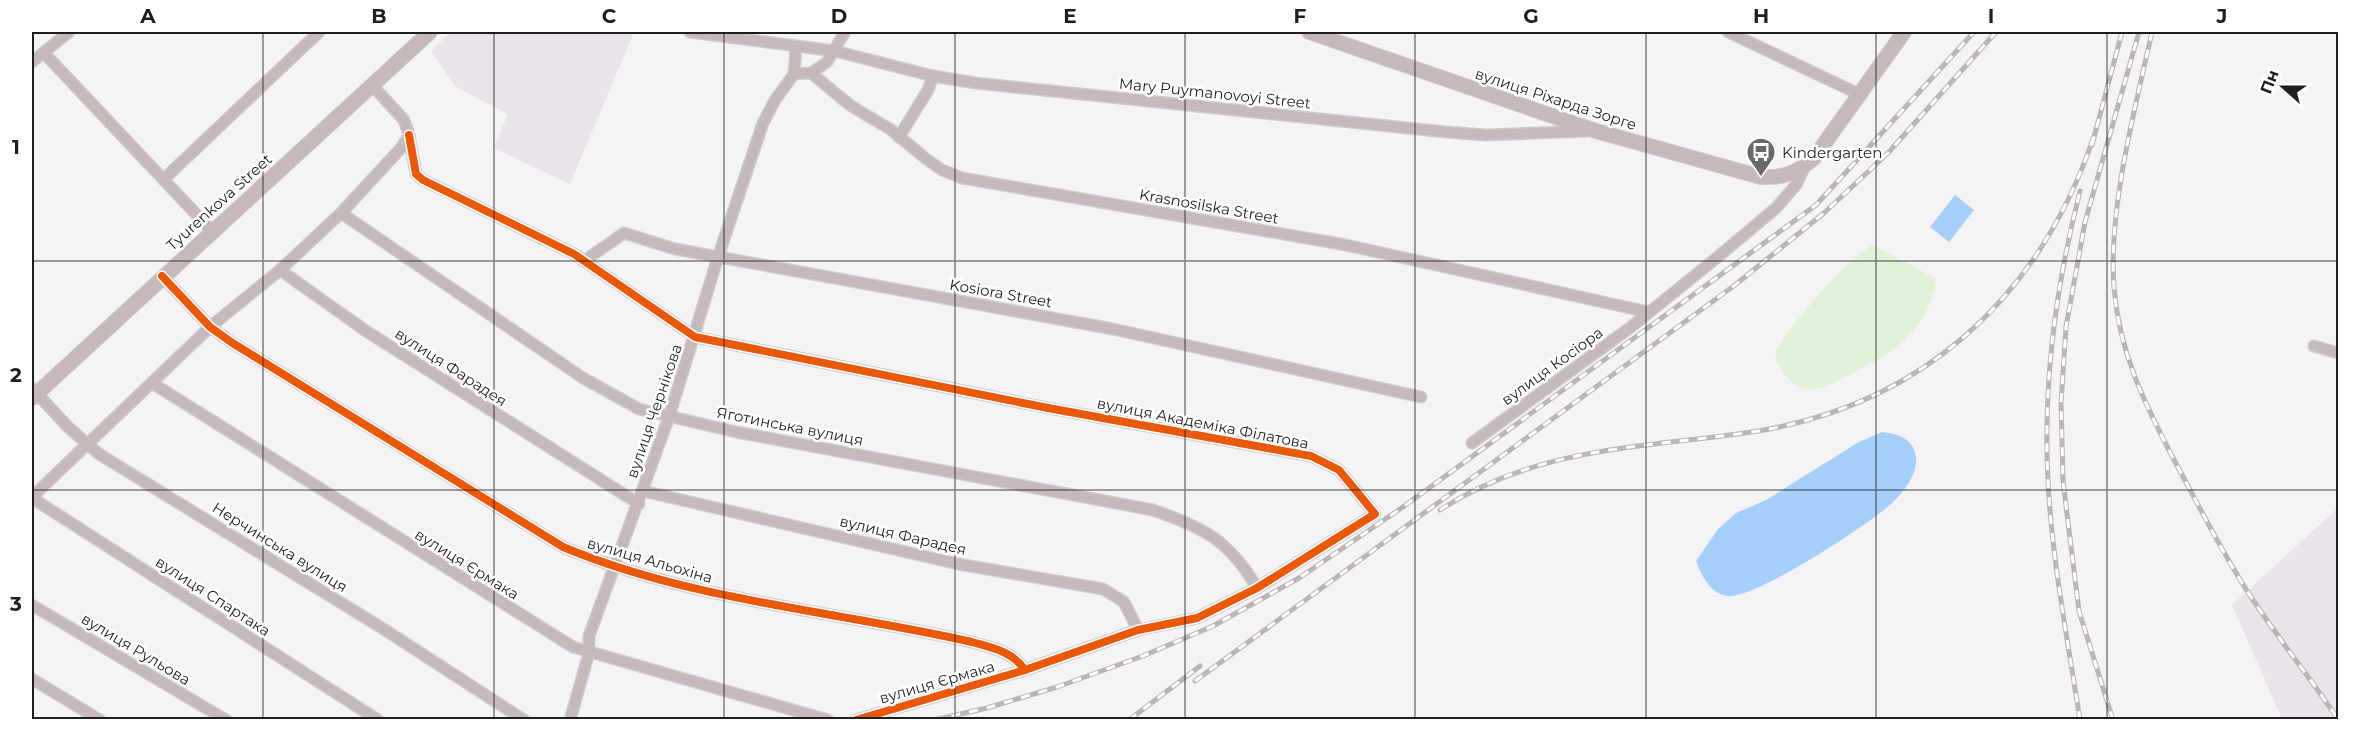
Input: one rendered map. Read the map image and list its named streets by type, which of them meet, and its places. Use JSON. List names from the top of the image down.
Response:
{
  "streets": {
    "street": [
      "Mary Puymanovoyi Street",
      "вулиця Ріхарда Зорге",
      "Tyurenkova Street",
      "Krasnosilska Street",
      "Kosiora Street",
      "вулиця Косіора",
      "вулиця Фарадея",
      "вулиця Чернікова",
      "вулиця Академіка Філатова",
      "Яготинська вулиця",
      "Нерчинська вулиця",
      "вулиця Альохіна",
      "вулиця Єрмака",
      "вулиця Спартака",
      "вулиця Рульова"
    ]
  },
  "crossings": [
    ["Mary Puymanovoyi Street", "вулиця Ріхарда Зорге"],
    ["вулиця Ріхарда Зорге", "вулиця Косіора"],
    ["Tyurenkova Street", "Нерчинська вулиця"],
    ["Tyurenkova Street", "вулиця Альохіна"],
    ["Krasnosilska Street", "вулиця Косіора"],
    ["Kosiora Street", "вулиця Чернікова"],
    ["вулиця Фарадея", "вулиця Чернікова"],
    ["вулиця Фарадея", "вулиця Академіка Філатова"],
    ["вулиця Чернікова", "вулиця Академіка Філатова"],
    ["вулиця Чернікова", "Яготинська вулиця"],
    ["вулиця Чернікова", "вулиця Альохіна"],
    ["вулиця Чернікова", "вулиця Єрмака"],
    ["вулиця Академіка Філатова", "Яготинська вулиця"],
    ["вулиця Академіка Філатова", "вулиця Альохіна"],
    ["вулиця Академіка Філатова", "вулиця Єрмака"],
    ["вулиця Альохіна", "вулиця Єрмака"]
  ],
  "places": {
    "bus stop": ["Kindergarten"]
  },
  "north": "left",
  "grid": {
    "columns": [
      "A",
      "B",
      "C",
      "D",
      "E",
      "F",
      "G",
      "H",
      "I",
      "J"
    ],
    "rows": ["1", "2", "3"]
  }
}
